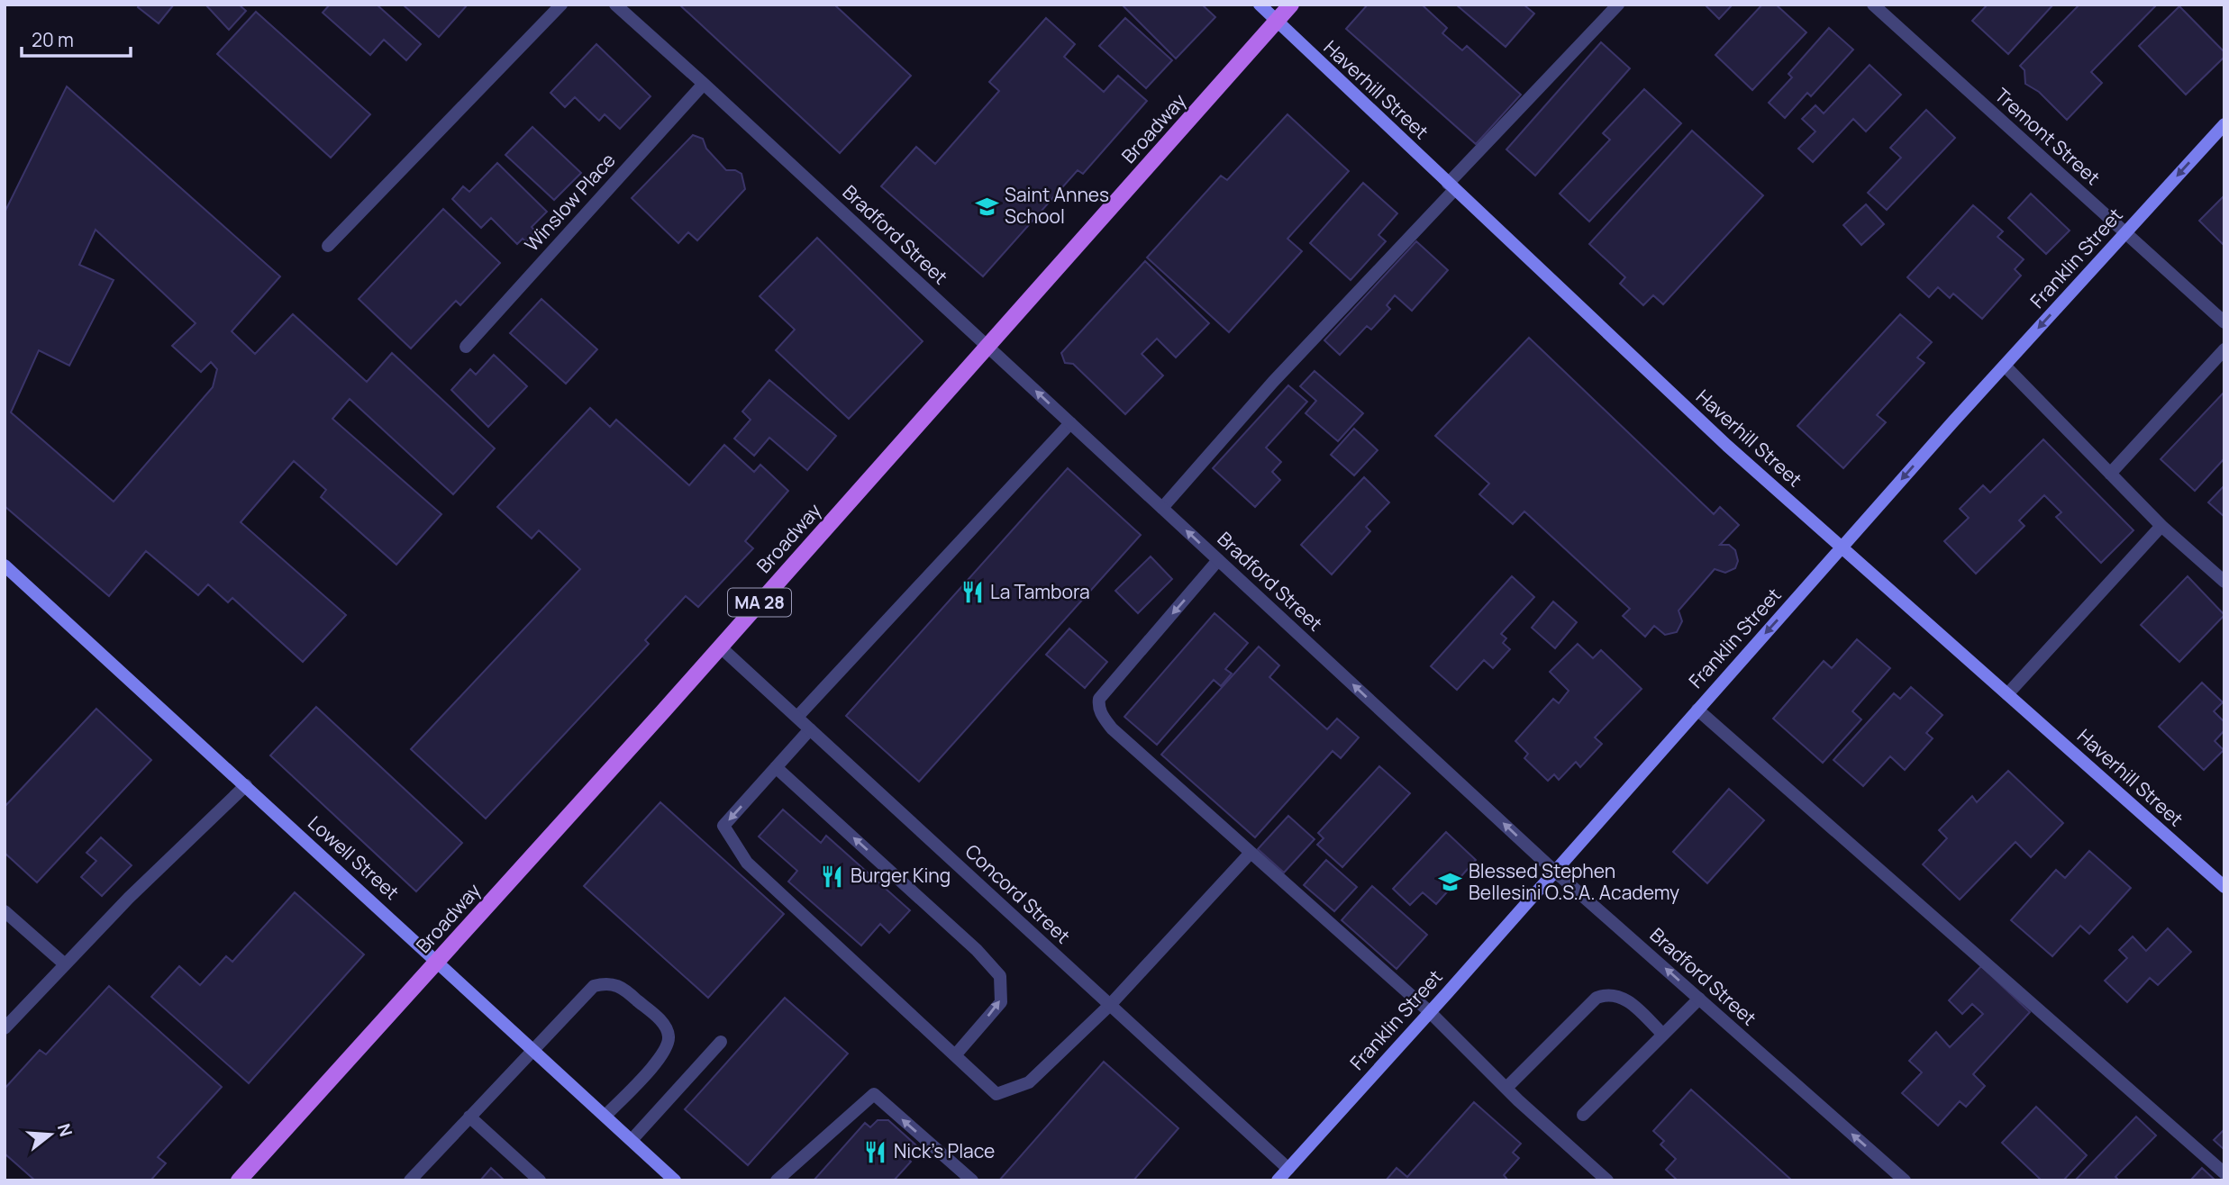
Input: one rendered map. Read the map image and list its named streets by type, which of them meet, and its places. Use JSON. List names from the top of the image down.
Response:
{
  "streets": {
    "main road": ["Broadway", "MA 28"],
    "street": [
      "Haverhill Street",
      "Tremont Street",
      "Winslow Place",
      "Bradford Street",
      "Franklin Street",
      "Lowell Street",
      "Concord Street"
    ]
  },
  "crossings": [
    ["Haverhill Street", "Broadway"],
    ["Haverhill Street", "Franklin Street"],
    ["Broadway", "Bradford Street"],
    ["Broadway", "Lowell Street"],
    ["Broadway", "Concord Street"],
    ["Tremont Street", "Franklin Street"],
    ["Winslow Place", "Bradford Street"],
    ["Bradford Street", "Franklin Street"],
    ["Franklin Street", "Concord Street"]
  ],
  "one_way": ["Bradford Street", "Franklin Street"],
  "places": {
    "school or university": ["Saint Annes School", "Blessed Stephen Bellesini O.S.A. Academy"],
    "restaurant": ["La Tambora", "Burger King", "Nick's Place"]
  },
  "scale_bar": "20 m",
  "north": "right"
}
